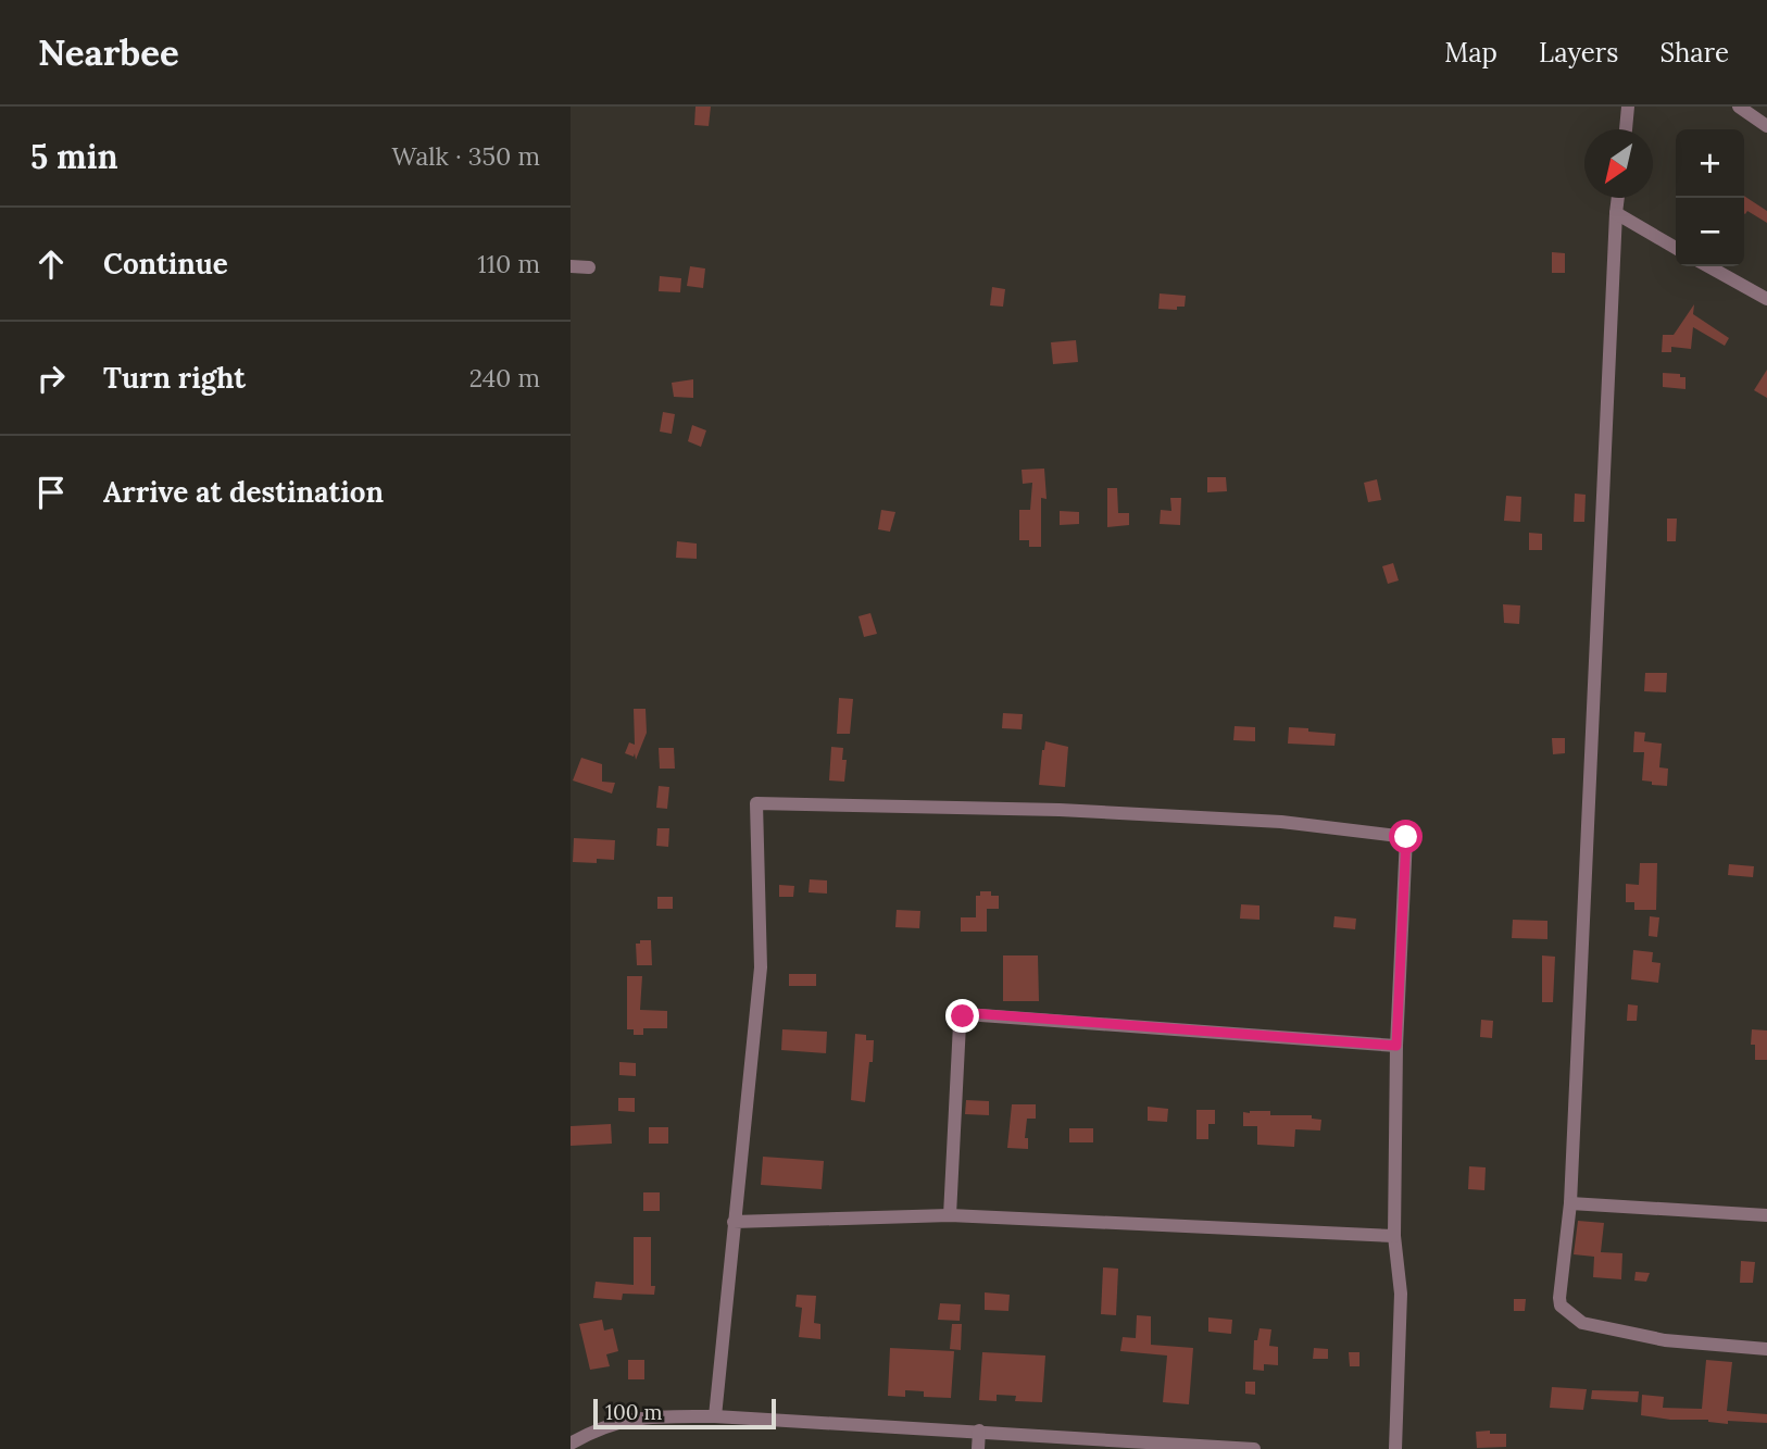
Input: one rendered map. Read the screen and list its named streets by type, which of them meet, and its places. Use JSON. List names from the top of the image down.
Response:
{
  "scale_bar": "100 m",
  "north": "bottom left",
  "page": {
    "header": "Nearbee",
    "nav": ["Map", "Layers", "Share"],
    "heading": ["5 min", "Walk · 350 m"],
    "map_buttons": ["+", "−"],
    "list": [
      ["Continue", "110 m"],
      ["Turn right", "240 m"],
      "Arrive at destination"
    ],
    "scale": "100 m"
  }
}
